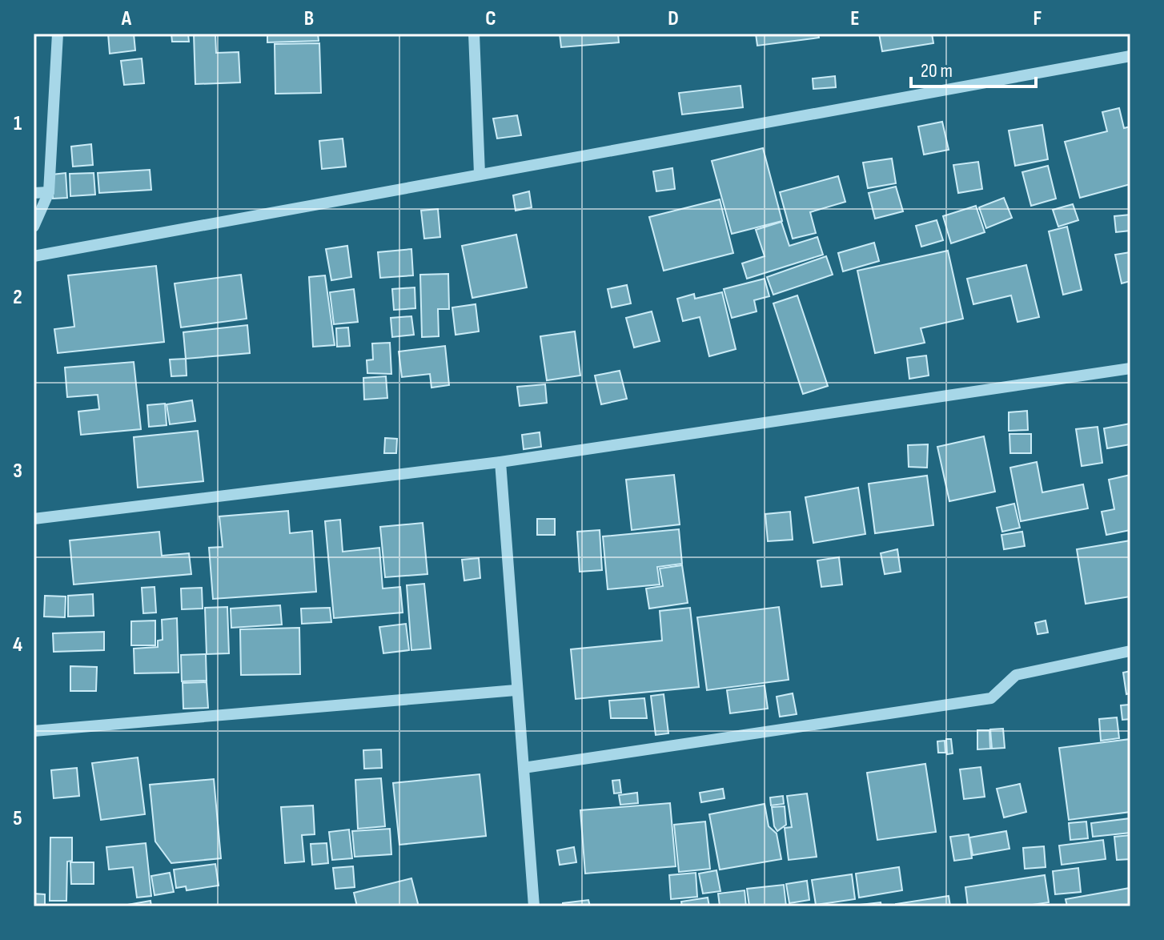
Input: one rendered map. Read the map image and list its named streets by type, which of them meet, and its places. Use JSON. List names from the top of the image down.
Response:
{
  "scale_bar": "20 m",
  "grid": {
    "columns": [
      "A",
      "B",
      "C",
      "D",
      "E",
      "F"
    ],
    "rows": [
      "1",
      "2",
      "3",
      "4",
      "5"
    ]
  }
}
